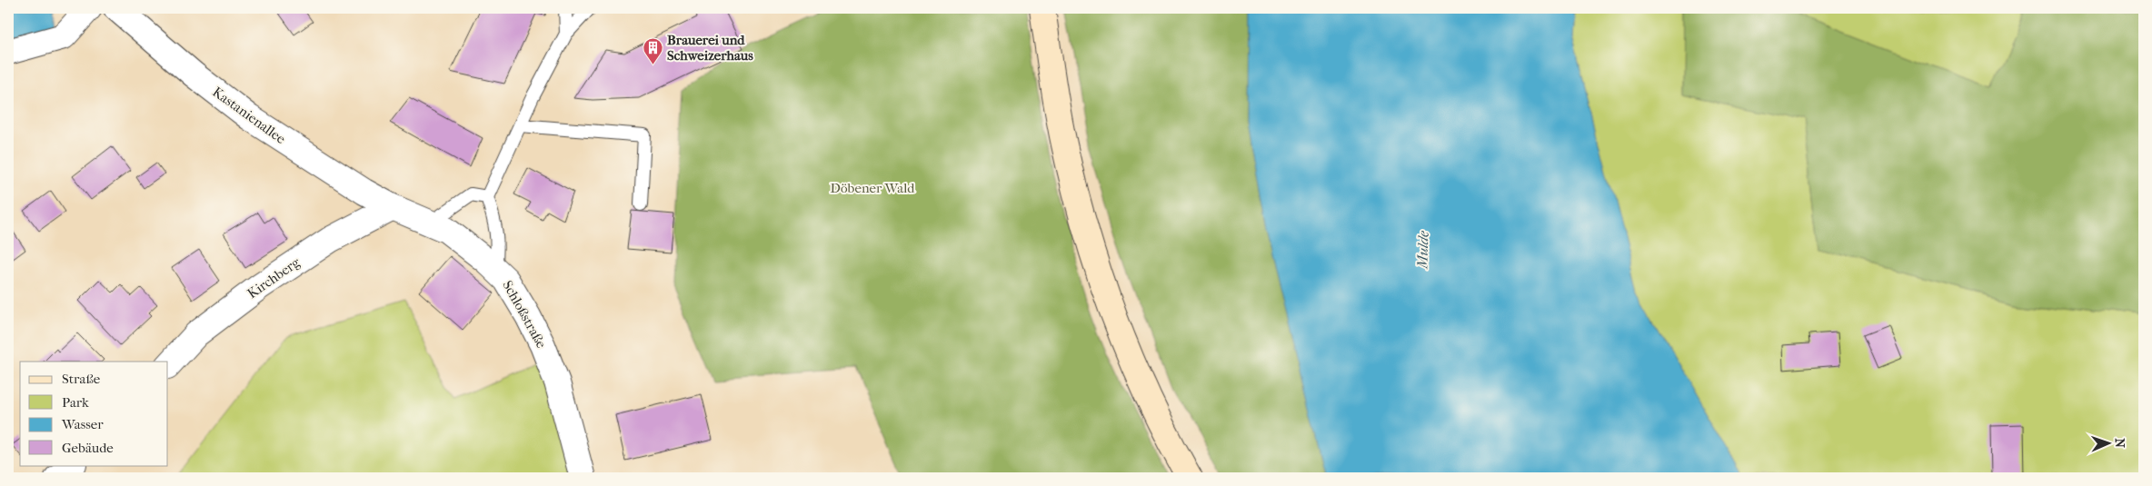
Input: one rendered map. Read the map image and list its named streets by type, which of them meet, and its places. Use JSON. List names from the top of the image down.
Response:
{
  "streets": {
    "street": ["Kastanienallee", "Kirchberg", "Schloßstraße"]
  },
  "crossings": [
    ["Kastanienallee", "Kirchberg"],
    ["Kastanienallee", "Schloßstraße"],
    ["Kirchberg", "Schloßstraße"]
  ],
  "water": ["Mulde"],
  "parks": ["Döbener Wald"],
  "places": {
    "building": ["Brauerei und Schweizerhaus"]
  },
  "legend": [
    "Straße",
    "Park",
    "Wasser",
    "Gebäude"
  ],
  "north": "right"
}
